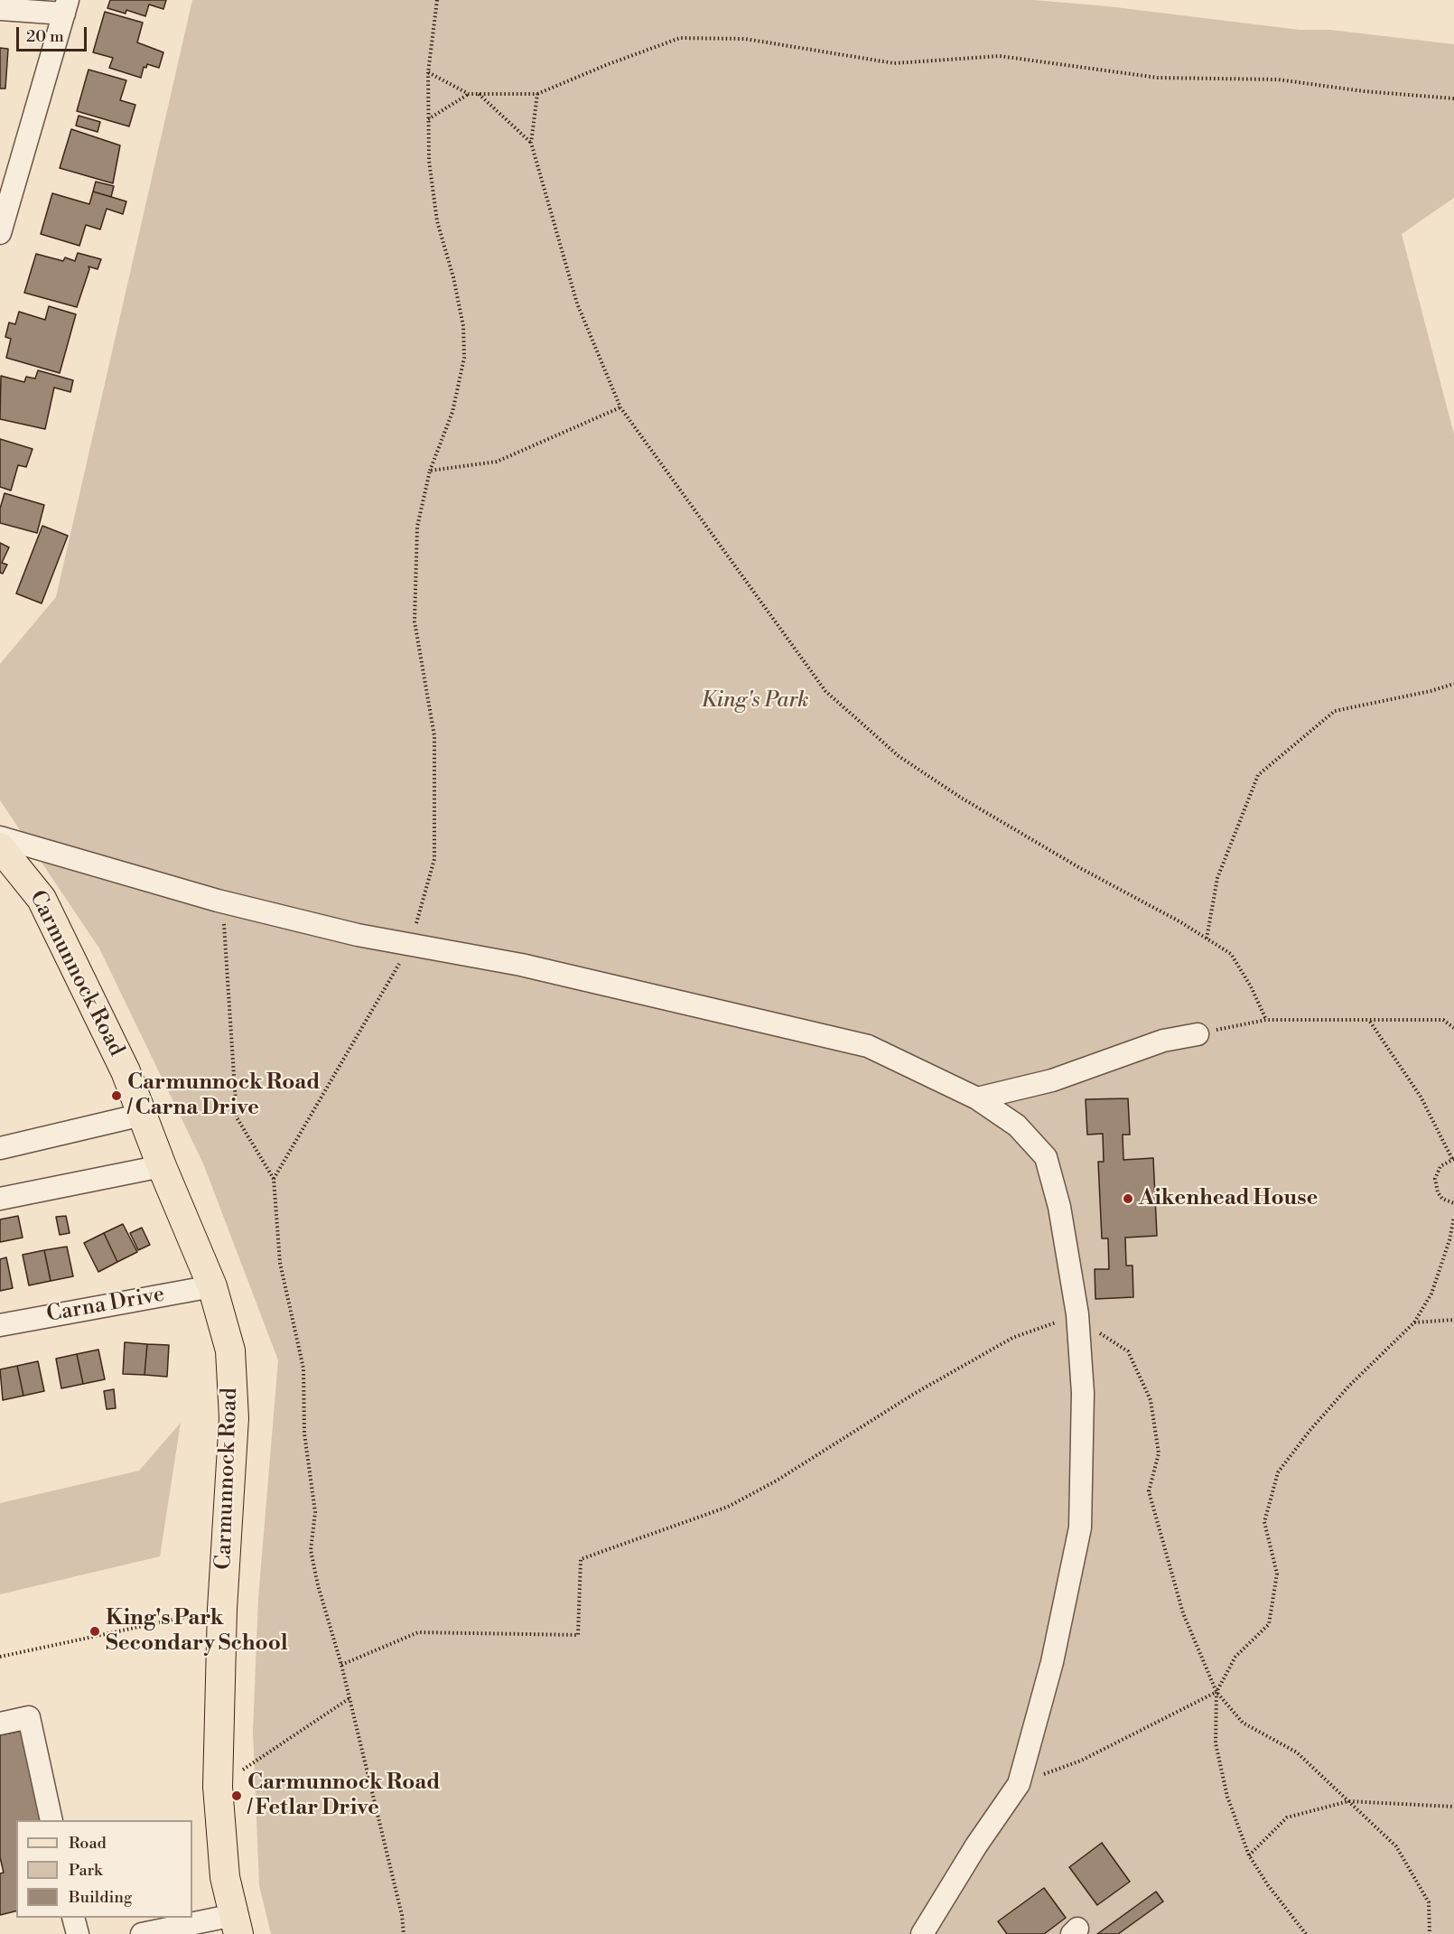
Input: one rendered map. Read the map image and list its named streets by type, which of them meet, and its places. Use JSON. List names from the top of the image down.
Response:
{
  "streets": {
    "main road": ["Carmunnock Road"],
    "street": ["Carna Drive"]
  },
  "crossings": [
    ["Carmunnock Road", "Carna Drive"]
  ],
  "parks": ["King's Park"],
  "places": [
    "Carmunnock Road / Carna Drive",
    "Aikenhead House",
    "King's Park Secondary School",
    "Carmunnock Road / Fetlar Drive"
  ],
  "legend": ["Road", "Park", "Building"],
  "scale_bar": "20 m"
}
